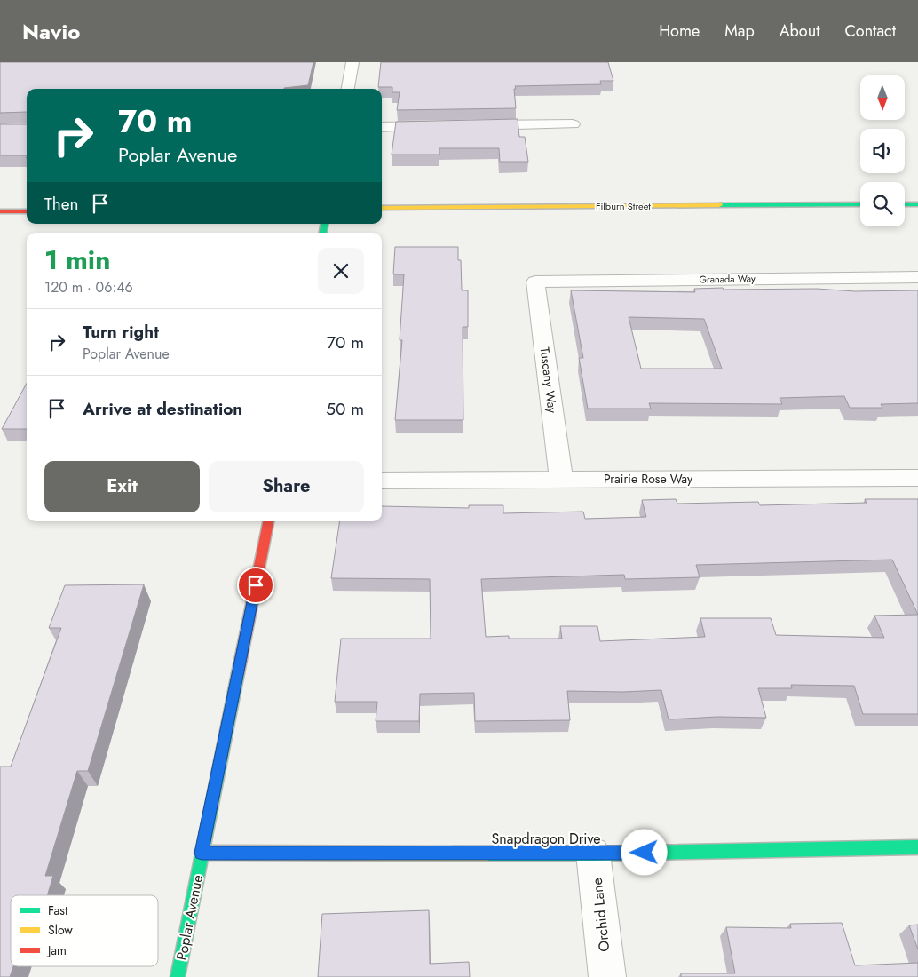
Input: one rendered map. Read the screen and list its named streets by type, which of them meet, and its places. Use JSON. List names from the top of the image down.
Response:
{
  "streets": {
    "street": [
      "Filburn Street",
      "Granada Way",
      "Tuscany Way",
      "Prairie Rose Way",
      "Snapdragon Drive",
      "Orchid Lane",
      "Poplar Avenue"
    ]
  },
  "crossings": [
    ["Granada Way", "Tuscany Way"],
    ["Tuscany Way", "Prairie Rose Way"],
    ["Snapdragon Drive", "Orchid Lane"],
    ["Snapdragon Drive", "Poplar Avenue"]
  ],
  "legend": ["Fast", "Slow", "Jam"],
  "north": "bottom",
  "page": {
    "header": "Navio",
    "nav": [
      "Home",
      "Map",
      "About",
      "Contact"
    ],
    "turn": ["70 m", "Poplar Avenue"],
    "then": "Then",
    "heading": ["1 min", "120 m · 06:46"],
    "list": [
      {
        "name": "Turn right",
        "note": "Poplar Avenue",
        "value": "70 m"
      },
      {
        "name": "Arrive at destination",
        "value": "50 m"
      }
    ],
    "buttons": ["Exit", "Share"]
  }
}
